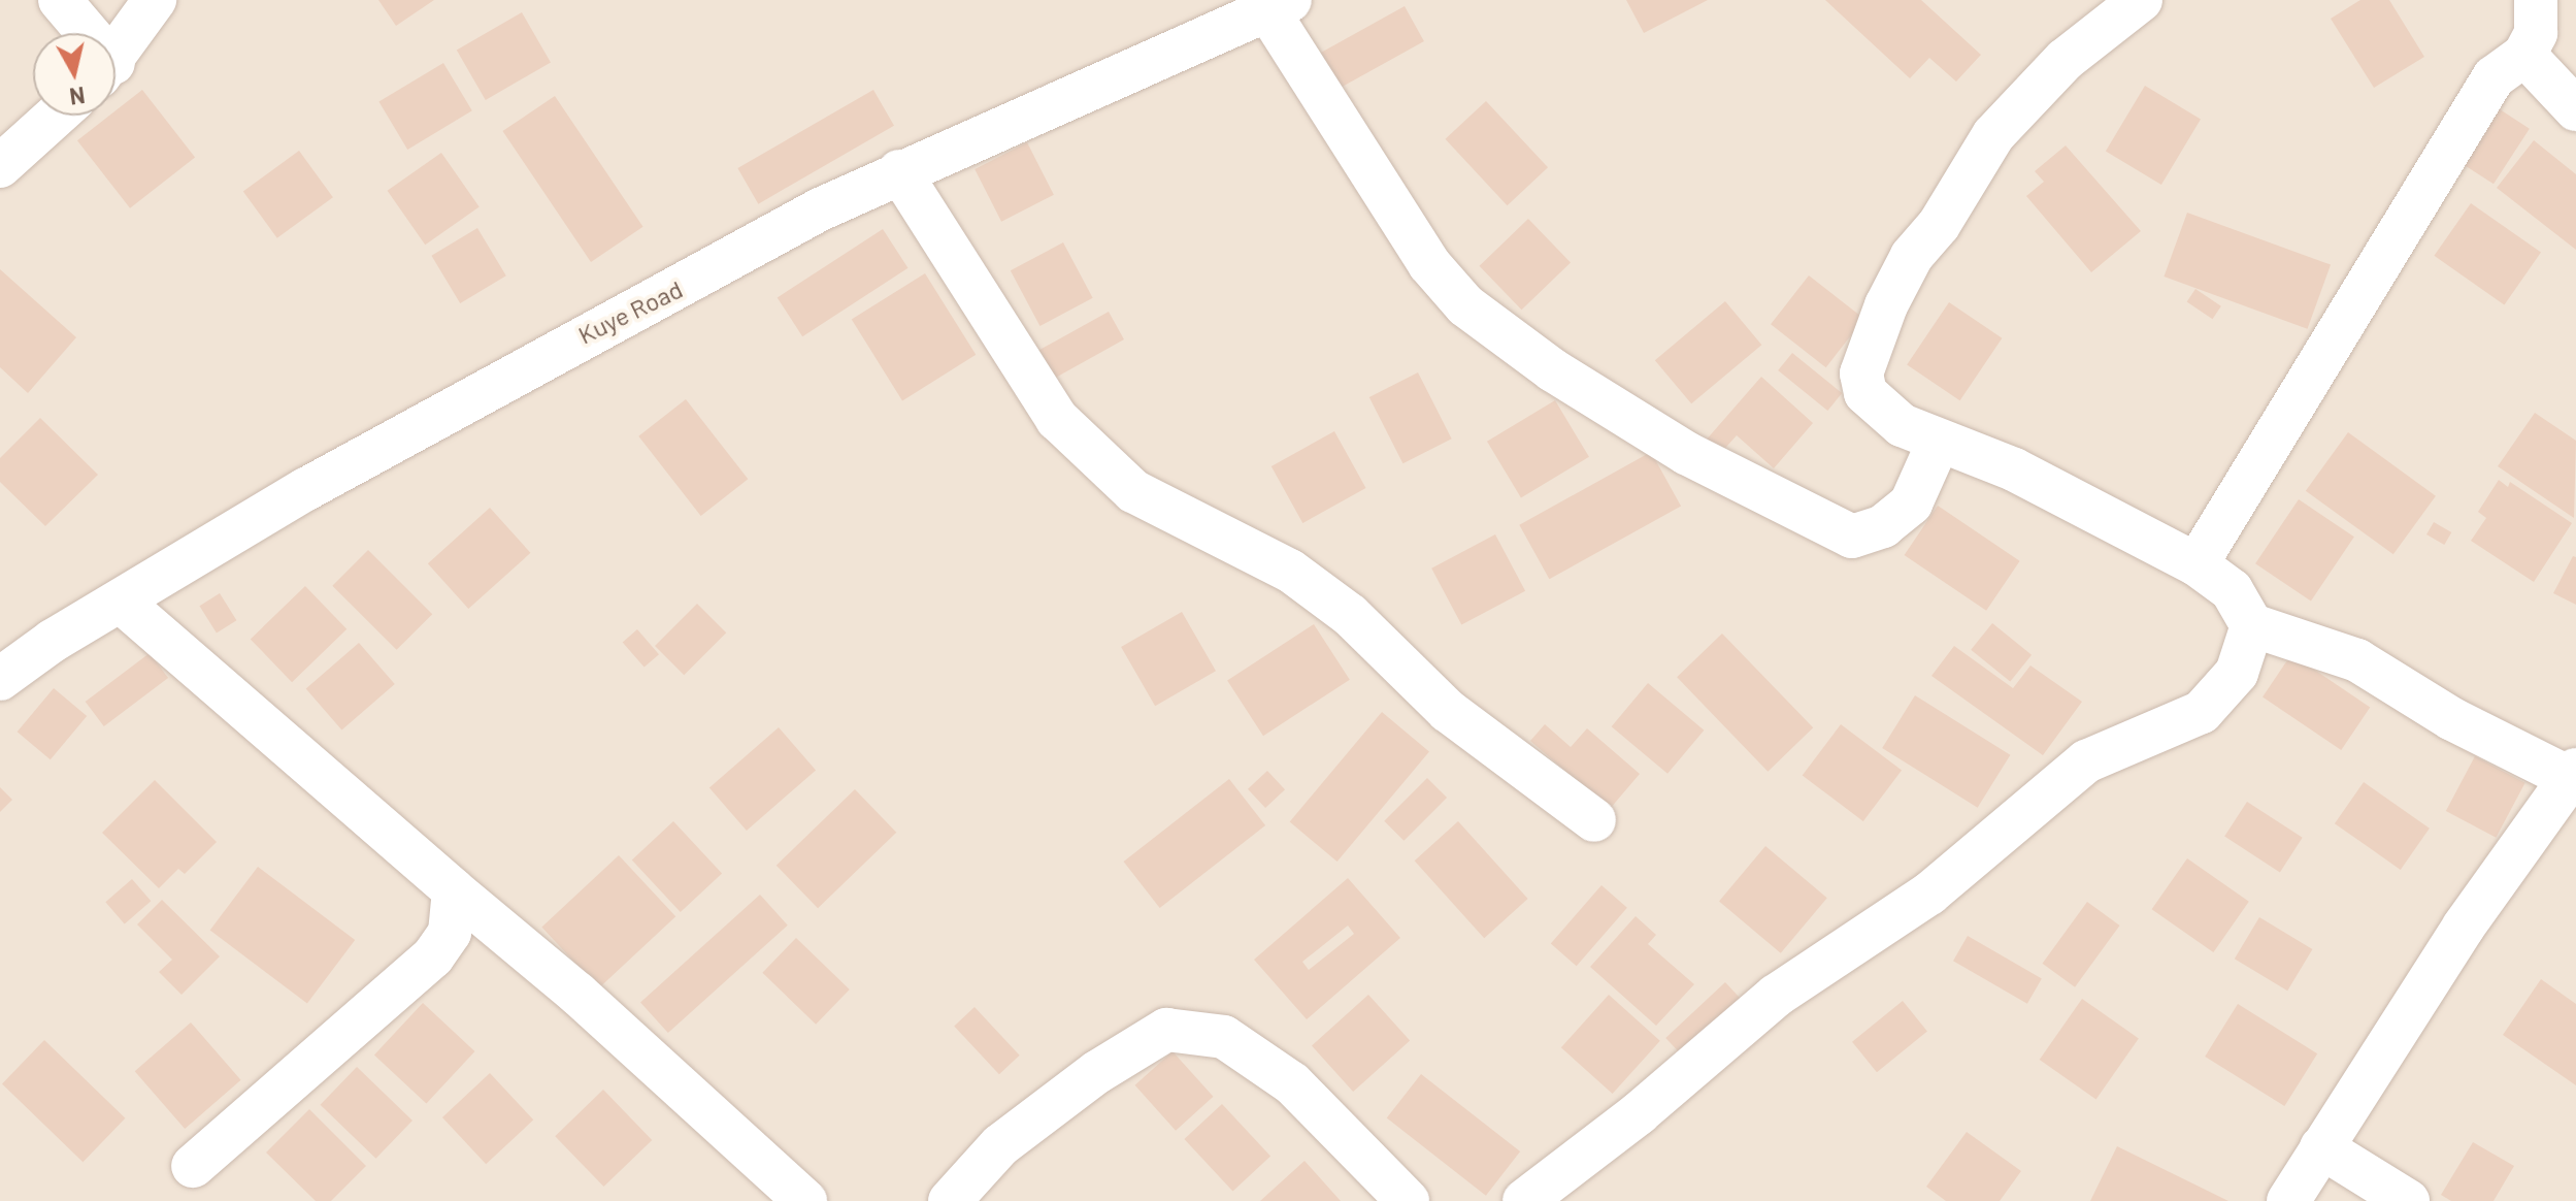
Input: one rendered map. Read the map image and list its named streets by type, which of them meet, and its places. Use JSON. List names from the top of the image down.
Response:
{
  "streets": {
    "street": ["Kuye Road"]
  },
  "north": "bottom"
}
